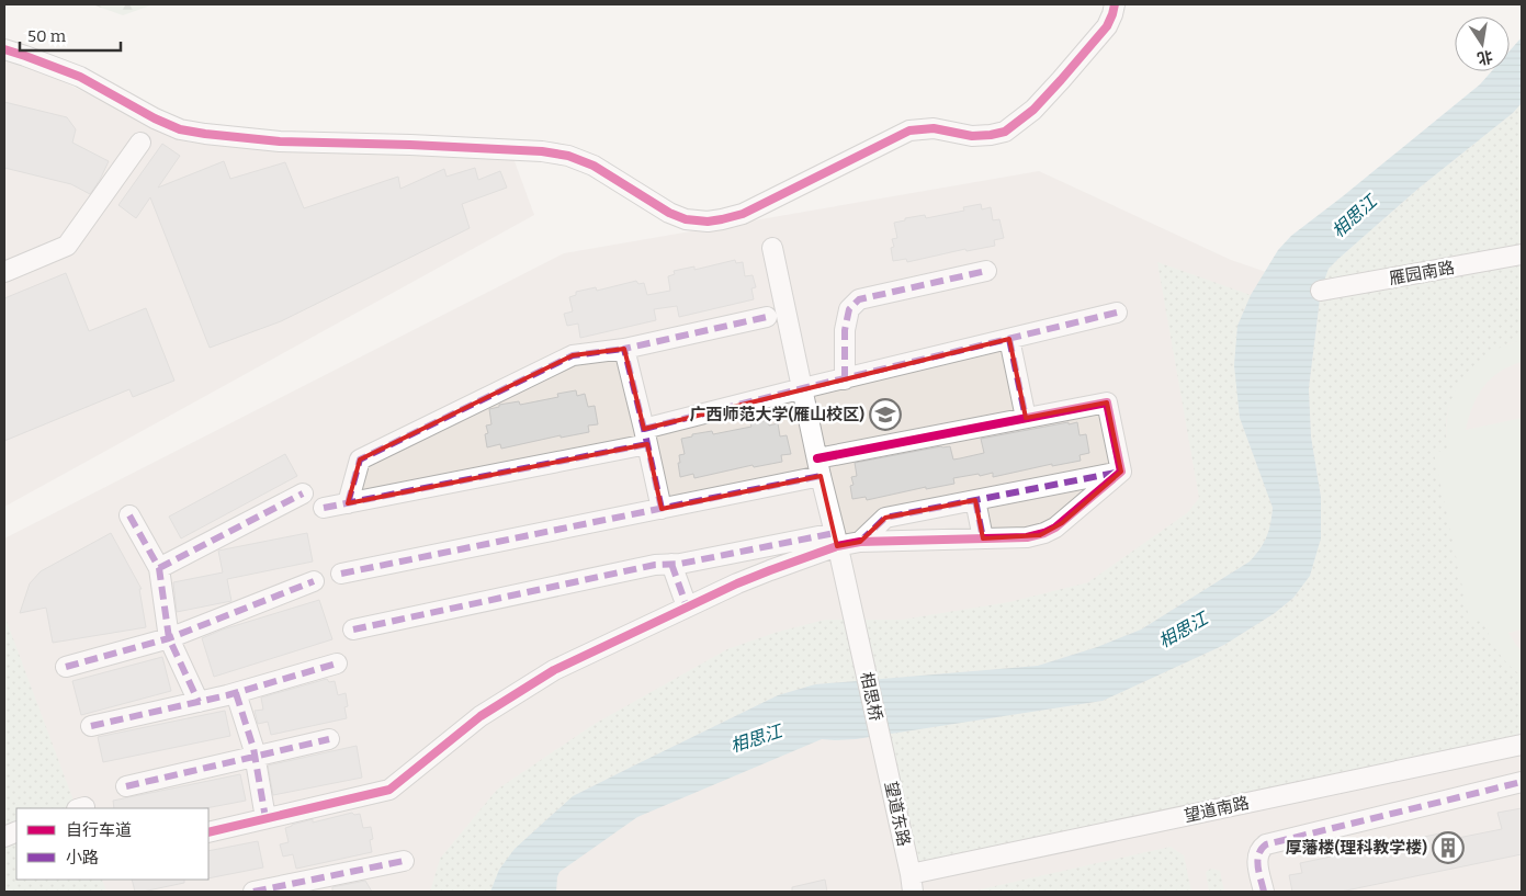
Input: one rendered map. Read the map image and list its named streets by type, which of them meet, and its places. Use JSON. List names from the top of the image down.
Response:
{
  "streets": {
    "street": [
      "雁园南路",
      "相思桥",
      "望道南路",
      "望道东路"
    ]
  },
  "crossings": [
    ["相思桥", "望道东路"],
    ["望道南路", "望道东路"]
  ],
  "water": ["相思江"],
  "places": {
    "school or university": ["广西师范大学(雁山校区)"],
    "building": ["厚藩楼(理科教学楼)"]
  },
  "legend": ["自行车道", "小路"],
  "scale_bar": "50 m",
  "north": "bottom"
}
